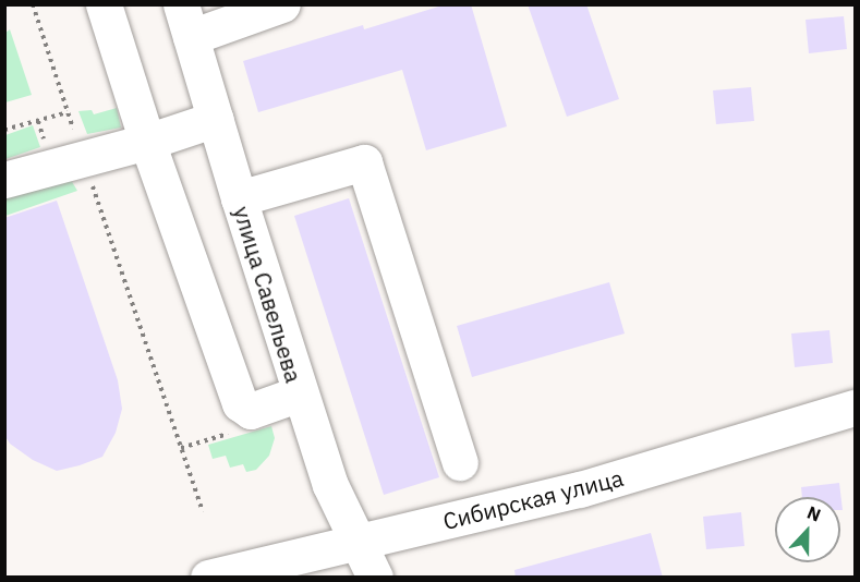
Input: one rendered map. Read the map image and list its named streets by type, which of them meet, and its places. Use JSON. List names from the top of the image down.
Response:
{
  "streets": {
    "street": ["улица Савельева", "Сибирская улица"]
  },
  "crossings": [
    ["улица Савельева", "Сибирская улица"]
  ],
  "north": "top"
}
